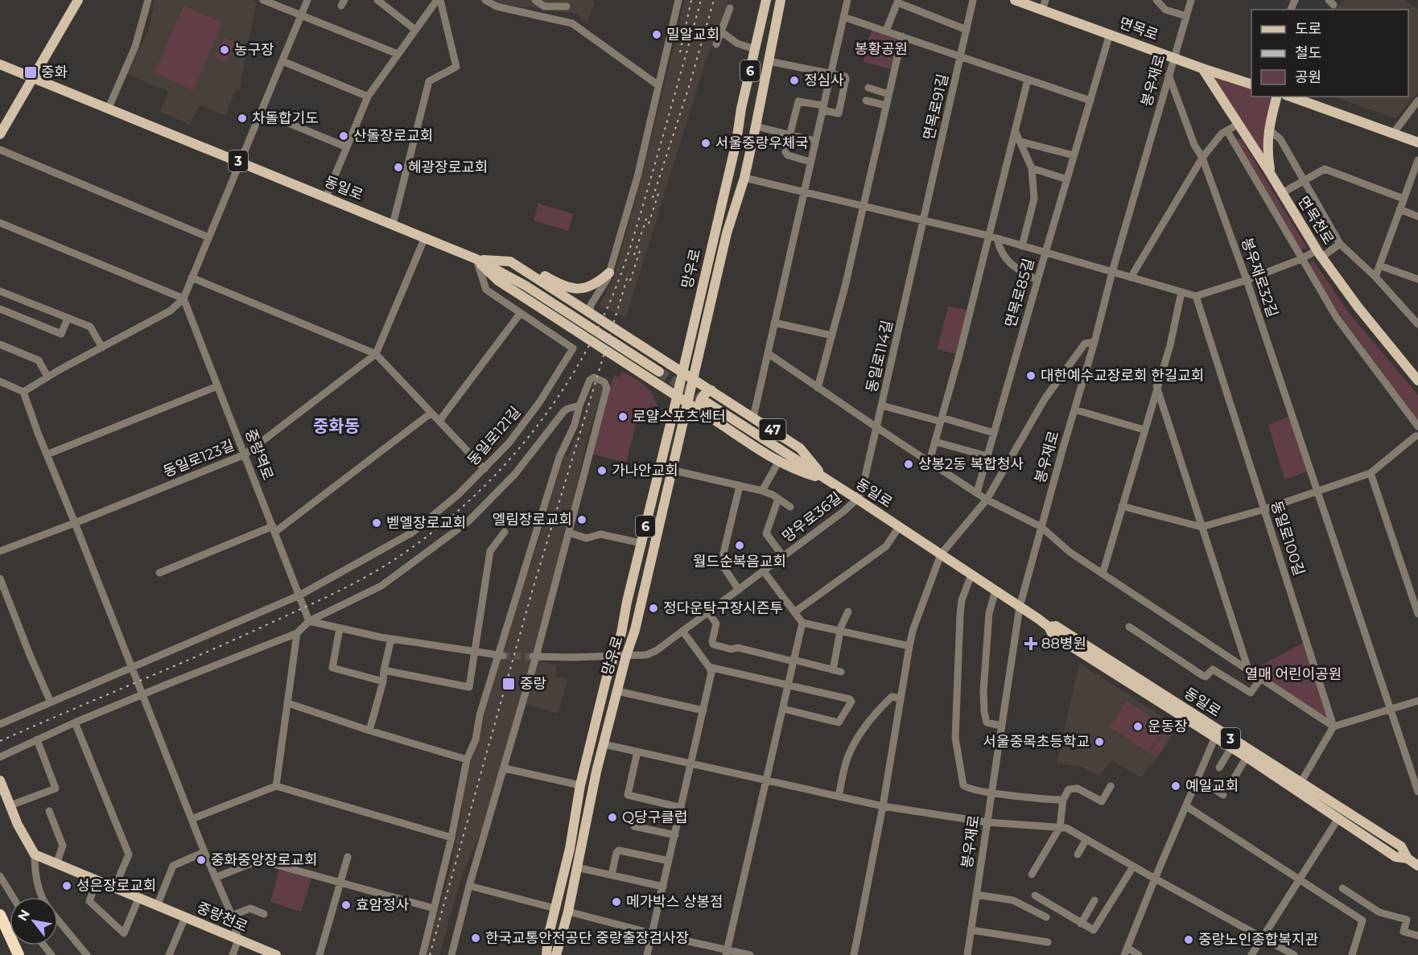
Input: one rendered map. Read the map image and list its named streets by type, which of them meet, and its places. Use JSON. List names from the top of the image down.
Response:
{
  "streets": {
    "main road": [
      "면목로",
      "6",
      "3",
      "동일로",
      "면목천로",
      "망우로",
      "47",
      "중랑천로"
    ],
    "street": [
      "봉우재로",
      "면목로91길",
      "봉우재로32길",
      "면목로85길",
      "동일로114길",
      "동일로121길",
      "중랑역로",
      "동일로123길",
      "망우로36길",
      "동일로100길"
    ]
  },
  "crossings": [
    ["면목로", "봉우재로"],
    ["면목로", "면목천로"],
    ["면목로", "면목로85길"],
    ["봉우재로", "동일로"],
    ["봉우재로", "봉우재로32길"],
    ["면목로91길", "동일로114길"],
    ["동일로", "동일로114길"],
    ["동일로", "47"],
    ["동일로", "동일로121길"],
    ["동일로", "동일로123길"],
    ["동일로", "망우로36길"],
    ["망우로", "47"],
    ["망우로", "망우로36길"],
    ["동일로114길", "망우로36길"],
    ["동일로121길", "중랑역로"],
    ["중랑역로", "동일로123길"]
  ],
  "districts": ["중화동"],
  "parks": ["봉황공원", "열매 어린이공원"],
  "places": {
    "other": [
      "밀알교회",
      "농구장",
      "정심사",
      "차돌합기도",
      "산돌장로교회",
      "서울중랑우체국",
      "혜광장로교회",
      "대한예수교장로회 한길교회",
      "로얄스포츠센터",
      "상봉2동 복합청사",
      "가나안교회",
      "엘림장로교회",
      "벧엘장로교회",
      "월드순복음교회",
      "정다운탁구장시즌투",
      "운동장",
      "서울중목초등학교",
      "예일교회",
      "Q당구클럽",
      "중화중앙장로교회",
      "성은장로교회",
      "메가박스 상봉점",
      "효암정사",
      "한국교통안전공단 중랑출장검사장",
      "중랑노인종합복지관"
    ],
    "transit": ["중화", "중랑"],
    "health": ["88병원"]
  },
  "legend": ["도로", "철도", "공원"],
  "north": "top left"
}
